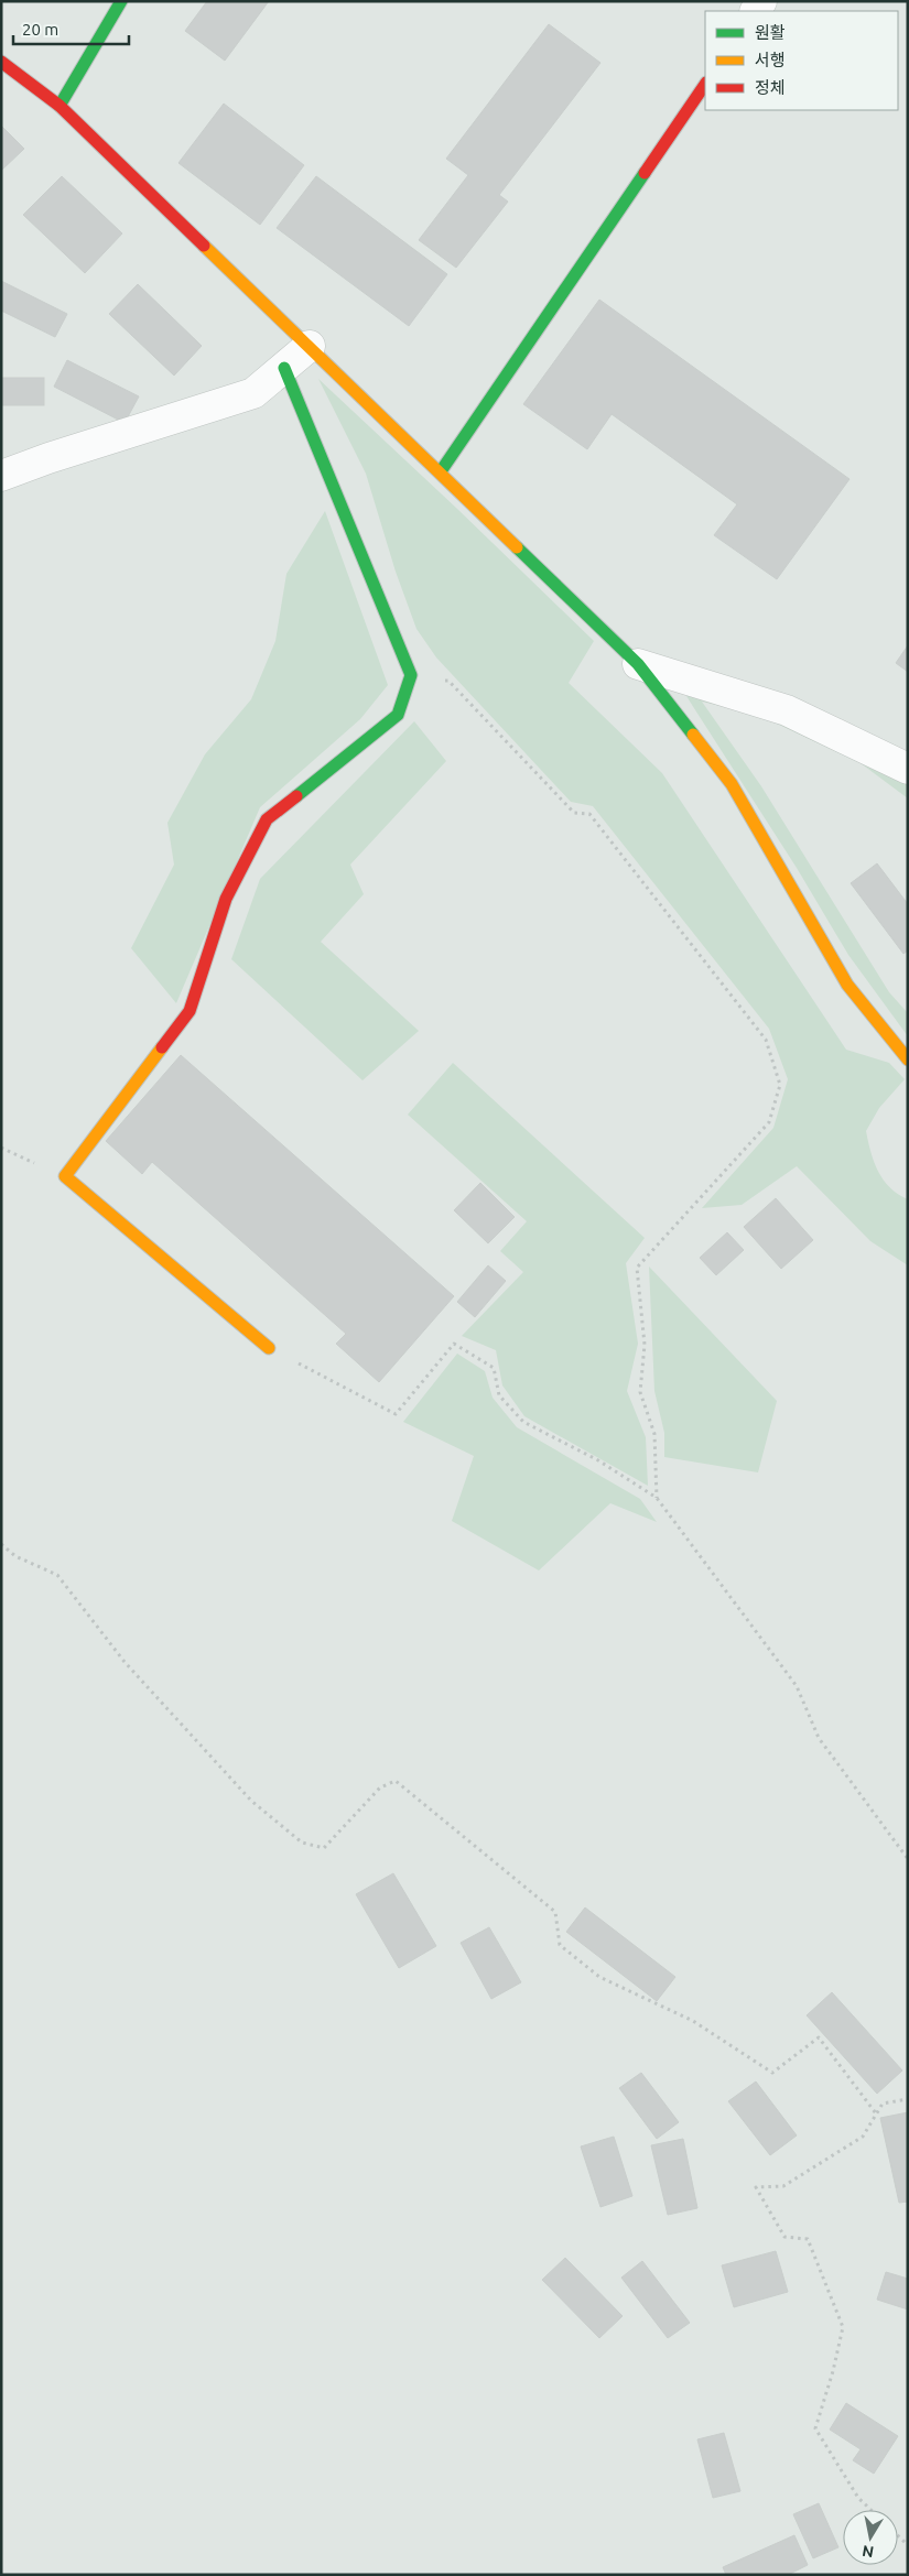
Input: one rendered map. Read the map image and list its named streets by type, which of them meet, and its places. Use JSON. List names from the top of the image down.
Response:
{
  "legend": ["원활", "서행", "정체"],
  "scale_bar": "20 m",
  "north": "bottom"
}
